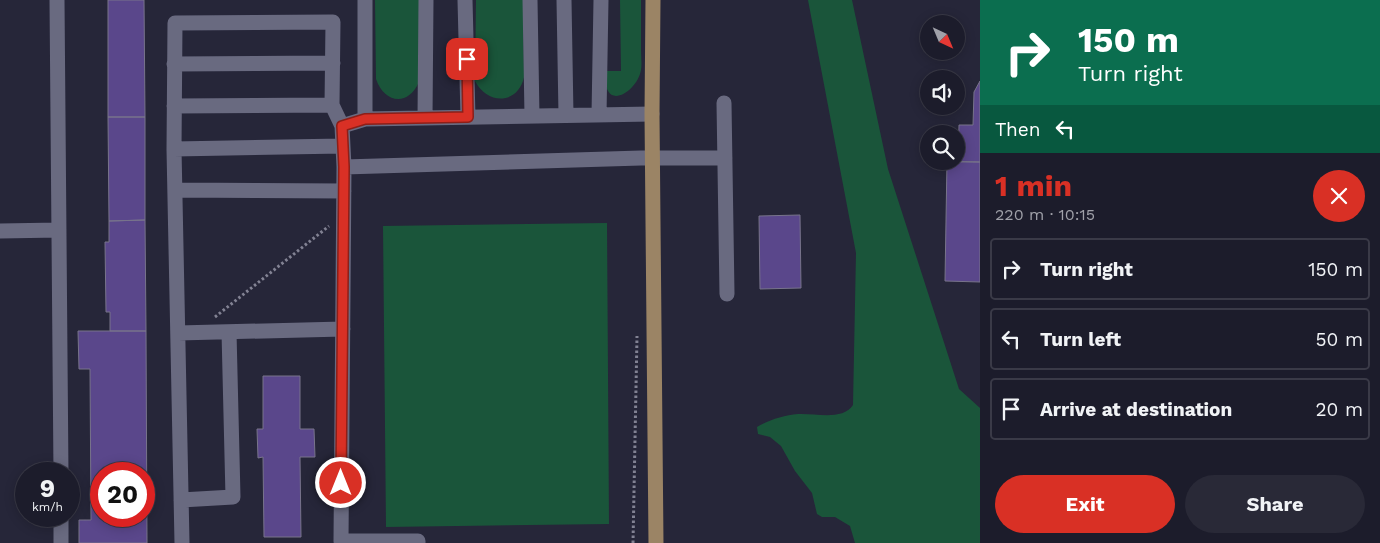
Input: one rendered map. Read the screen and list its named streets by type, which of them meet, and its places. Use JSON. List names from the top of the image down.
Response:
{
  "north": "bottom right",
  "page": {
    "turn": ["150 m", "Turn right"],
    "then": "Then",
    "heading": ["1 min", "220 m · 10:15"],
    "list": [
      {
        "name": "Turn right",
        "value": "150 m"
      },
      {
        "name": "Turn left",
        "value": "50 m"
      },
      {
        "name": "Arrive at destination",
        "value": "20 m"
      }
    ],
    "speed": "9 km/h",
    "limit": "20",
    "buttons": ["Exit", "Share"]
  }
}
